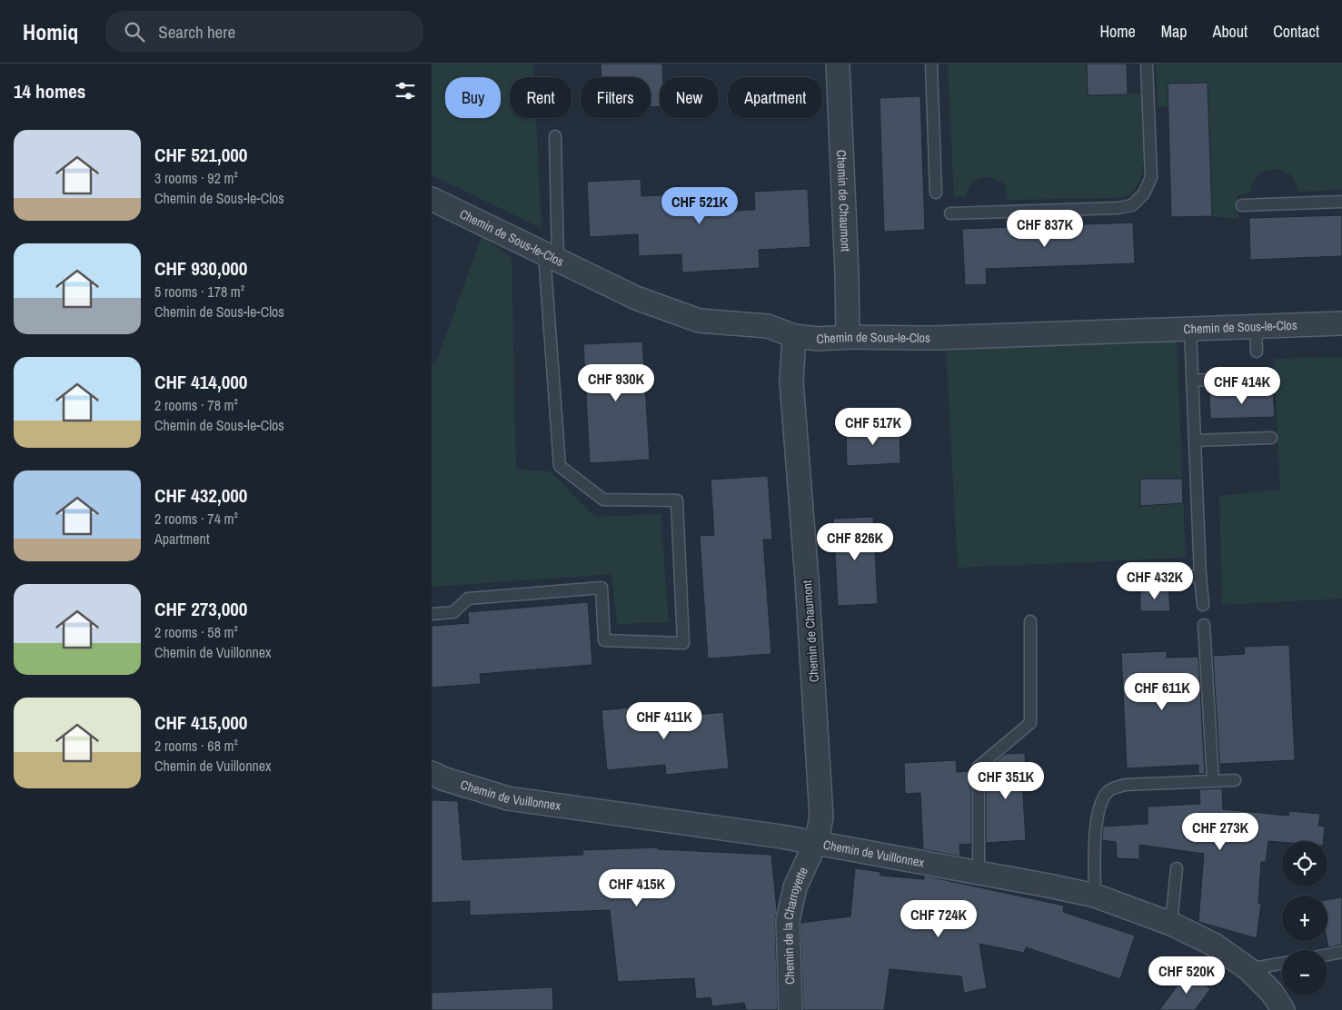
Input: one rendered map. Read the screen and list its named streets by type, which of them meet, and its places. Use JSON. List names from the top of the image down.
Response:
{
  "streets": {
    "street": [
      "Chemin de Chaumont",
      "Chemin de Sous-le-Clos",
      "Chemin de Vuillonnex",
      "Chemin de la Charroyette"
    ]
  },
  "crossings": [
    ["Chemin de Chaumont", "Chemin de Sous-le-Clos"],
    ["Chemin de Chaumont", "Chemin de Vuillonnex"],
    ["Chemin de Chaumont", "Chemin de la Charroyette"],
    ["Chemin de Vuillonnex", "Chemin de la Charroyette"]
  ],
  "page": {
    "header": "Homiq",
    "search": "Search here",
    "nav": [
      "Home",
      "Map",
      "About",
      "Contact"
    ],
    "heading": "14 homes",
    "chip": [
      "Buy",
      "Rent",
      "Filters",
      "New",
      "Apartment"
    ],
    "list": [
      {
        "name": "CHF 521,000",
        "note": "3 rooms · 92 m² · Chemin de Sous-le-Clos"
      },
      {
        "name": "CHF 930,000",
        "note": "5 rooms · 178 m² · Chemin de Sous-le-Clos"
      },
      {
        "name": "CHF 414,000",
        "note": "2 rooms · 78 m² · Chemin de Sous-le-Clos"
      },
      {
        "name": "CHF 432,000",
        "note": "2 rooms · 74 m² · Apartment"
      },
      {
        "name": "CHF 273,000",
        "note": "2 rooms · 58 m² · Chemin de Vuillonnex"
      },
      {
        "name": "CHF 415,000",
        "note": "2 rooms · 68 m² · Chemin de Vuillonnex"
      }
    ],
    "price": [
      "CHF 521K",
      "CHF 837K",
      "CHF 930K",
      "CHF 414K",
      "CHF 517K",
      "CHF 826K",
      "CHF 432K",
      "CHF 611K",
      "CHF 411K",
      "CHF 351K",
      "CHF 273K",
      "CHF 415K",
      "CHF 724K",
      "CHF 520K"
    ],
    "map_buttons": ["+", "−"]
  }
}
